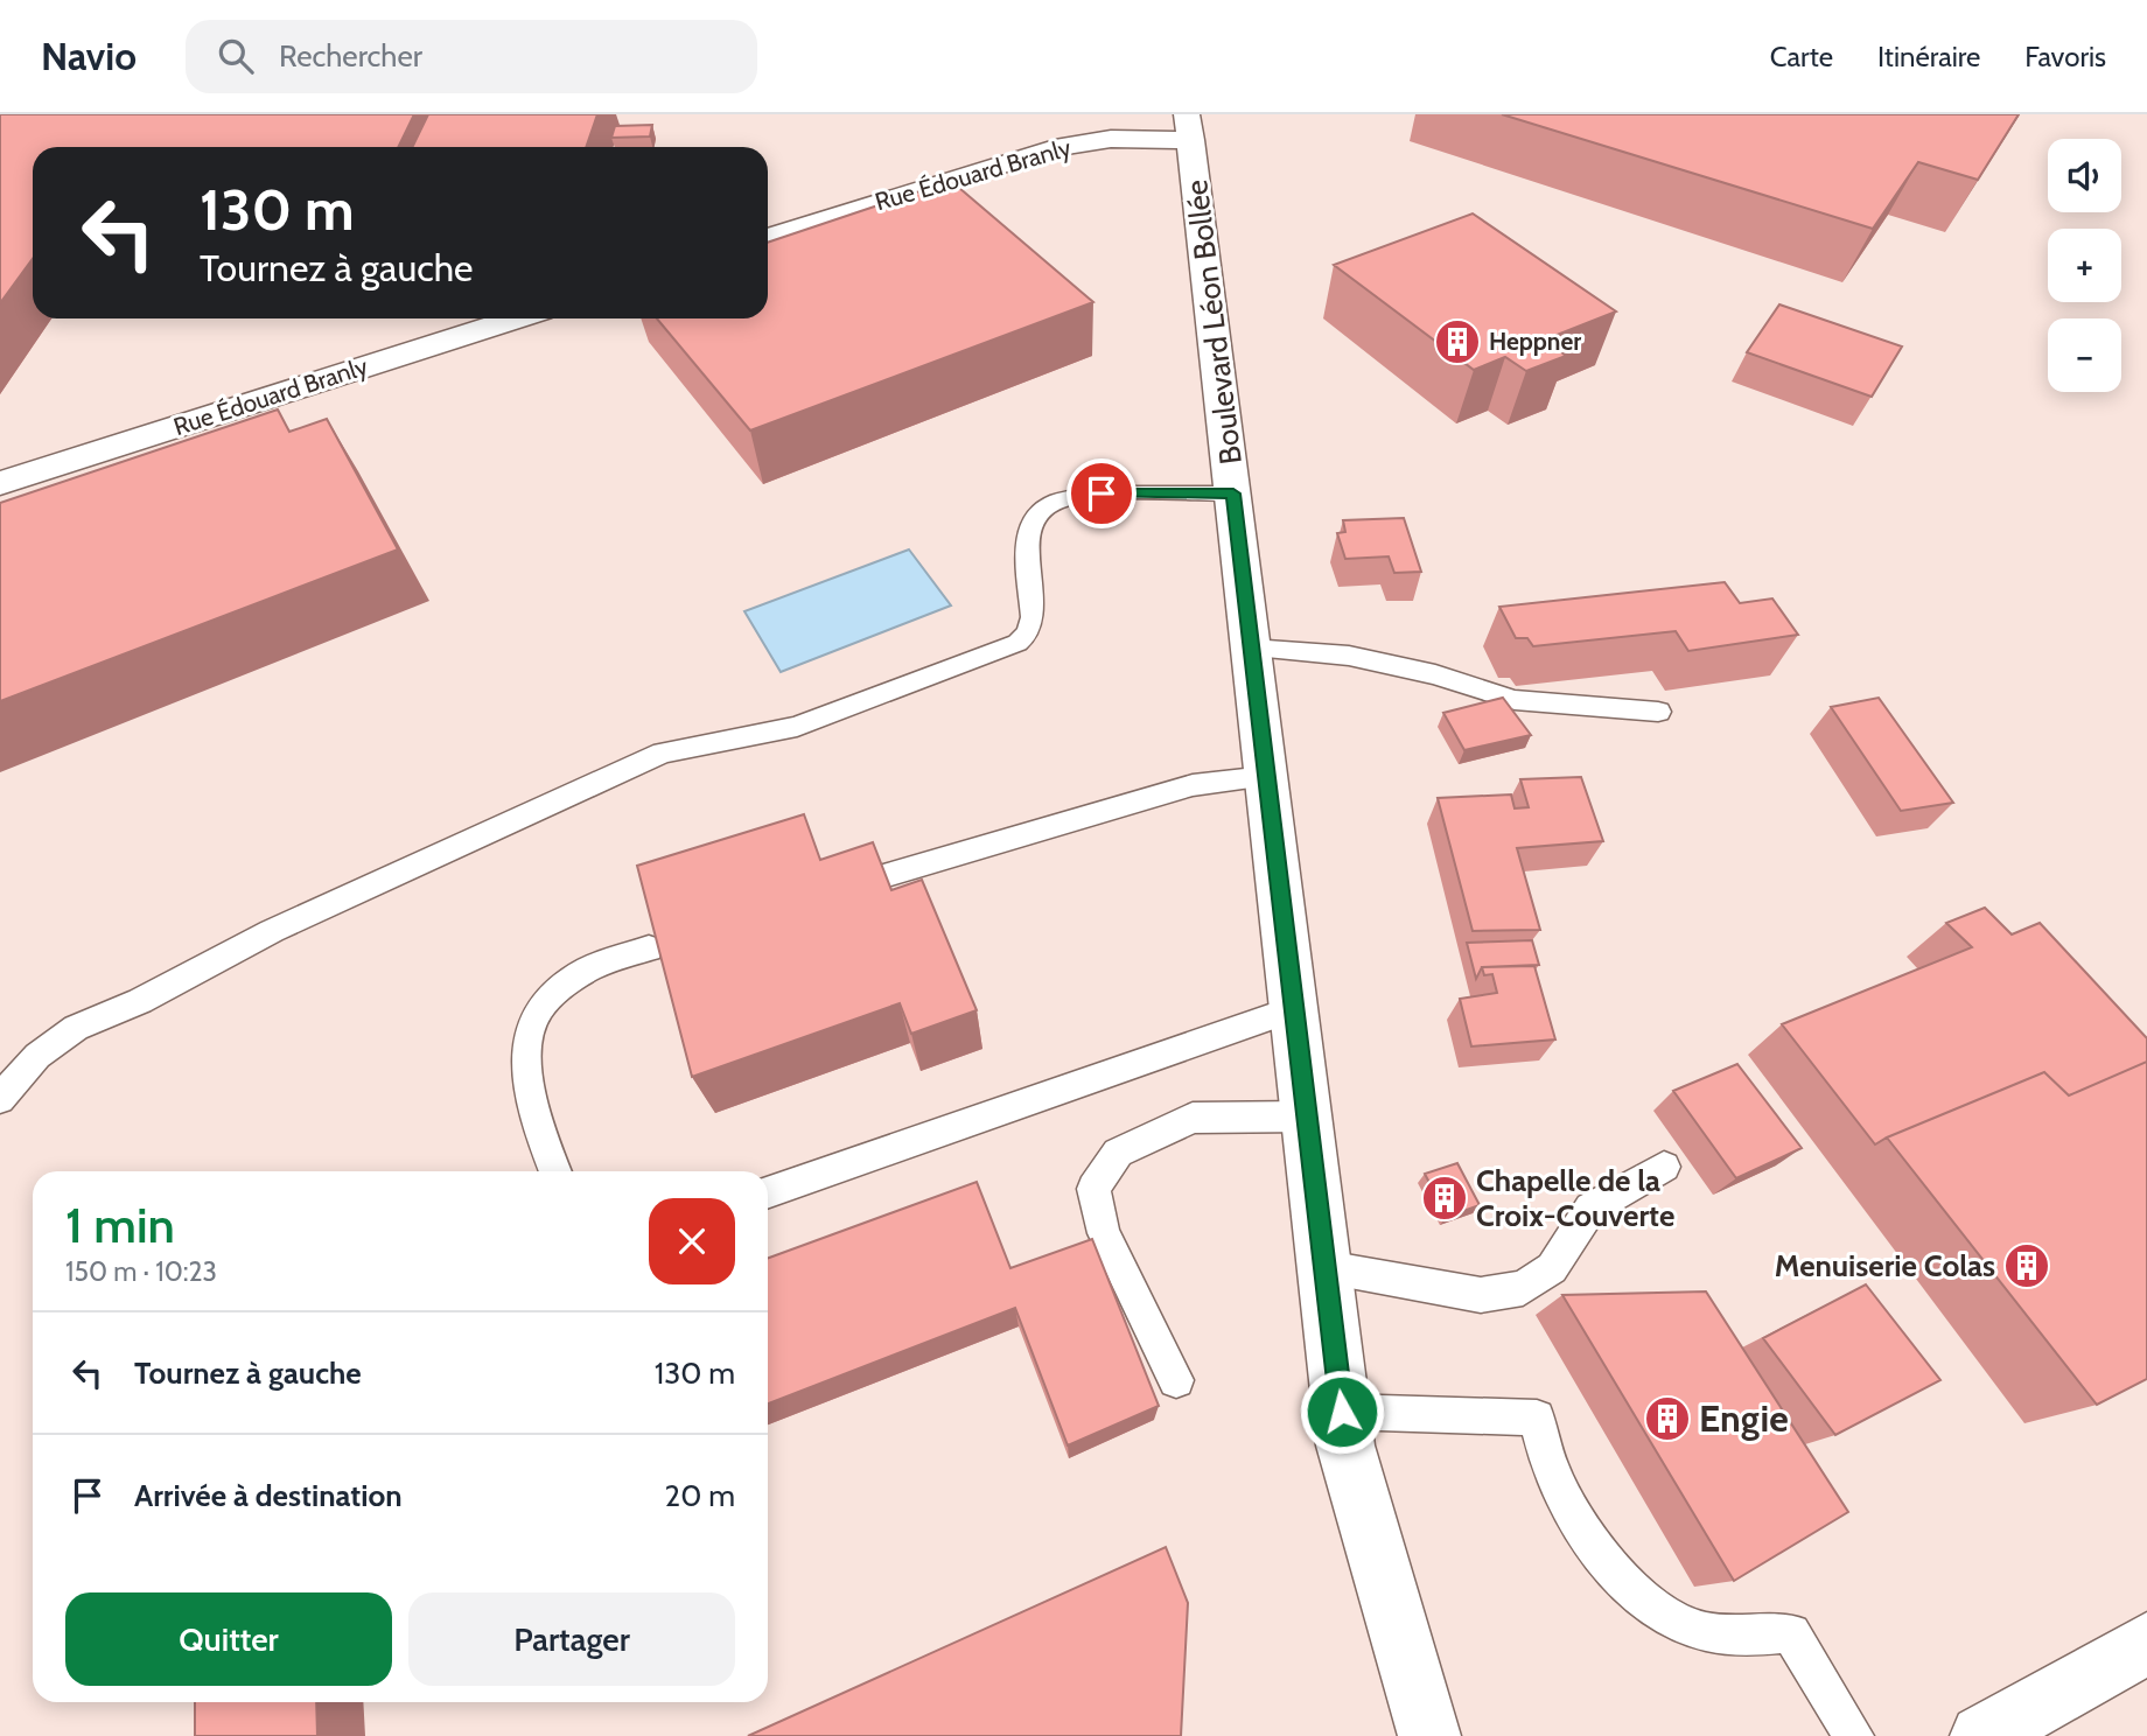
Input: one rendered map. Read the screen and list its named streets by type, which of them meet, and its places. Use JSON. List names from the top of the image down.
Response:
{
  "streets": {
    "street": ["Rue Édouard Branly", "Boulevard Léon Bollée"]
  },
  "crossings": [
    ["Rue Édouard Branly", "Boulevard Léon Bollée"]
  ],
  "places": {
    "building": [
      "Heppner",
      "Chapelle de la Croix-Couverte",
      "Menuiserie Colas",
      "Engie"
    ]
  },
  "page": {
    "header": "Navio",
    "search": "Rechercher",
    "nav": ["Carte", "Itinéraire", "Favoris"],
    "map_buttons": ["+", "−"],
    "turn": ["130 m", "Tournez à gauche"],
    "heading": ["1 min", "150 m · 10:23"],
    "list": [
      {
        "name": "Tournez à gauche",
        "value": "130 m"
      },
      {
        "name": "Arrivée à destination",
        "value": "20 m"
      }
    ],
    "buttons": ["Quitter", "Partager"]
  }
}
